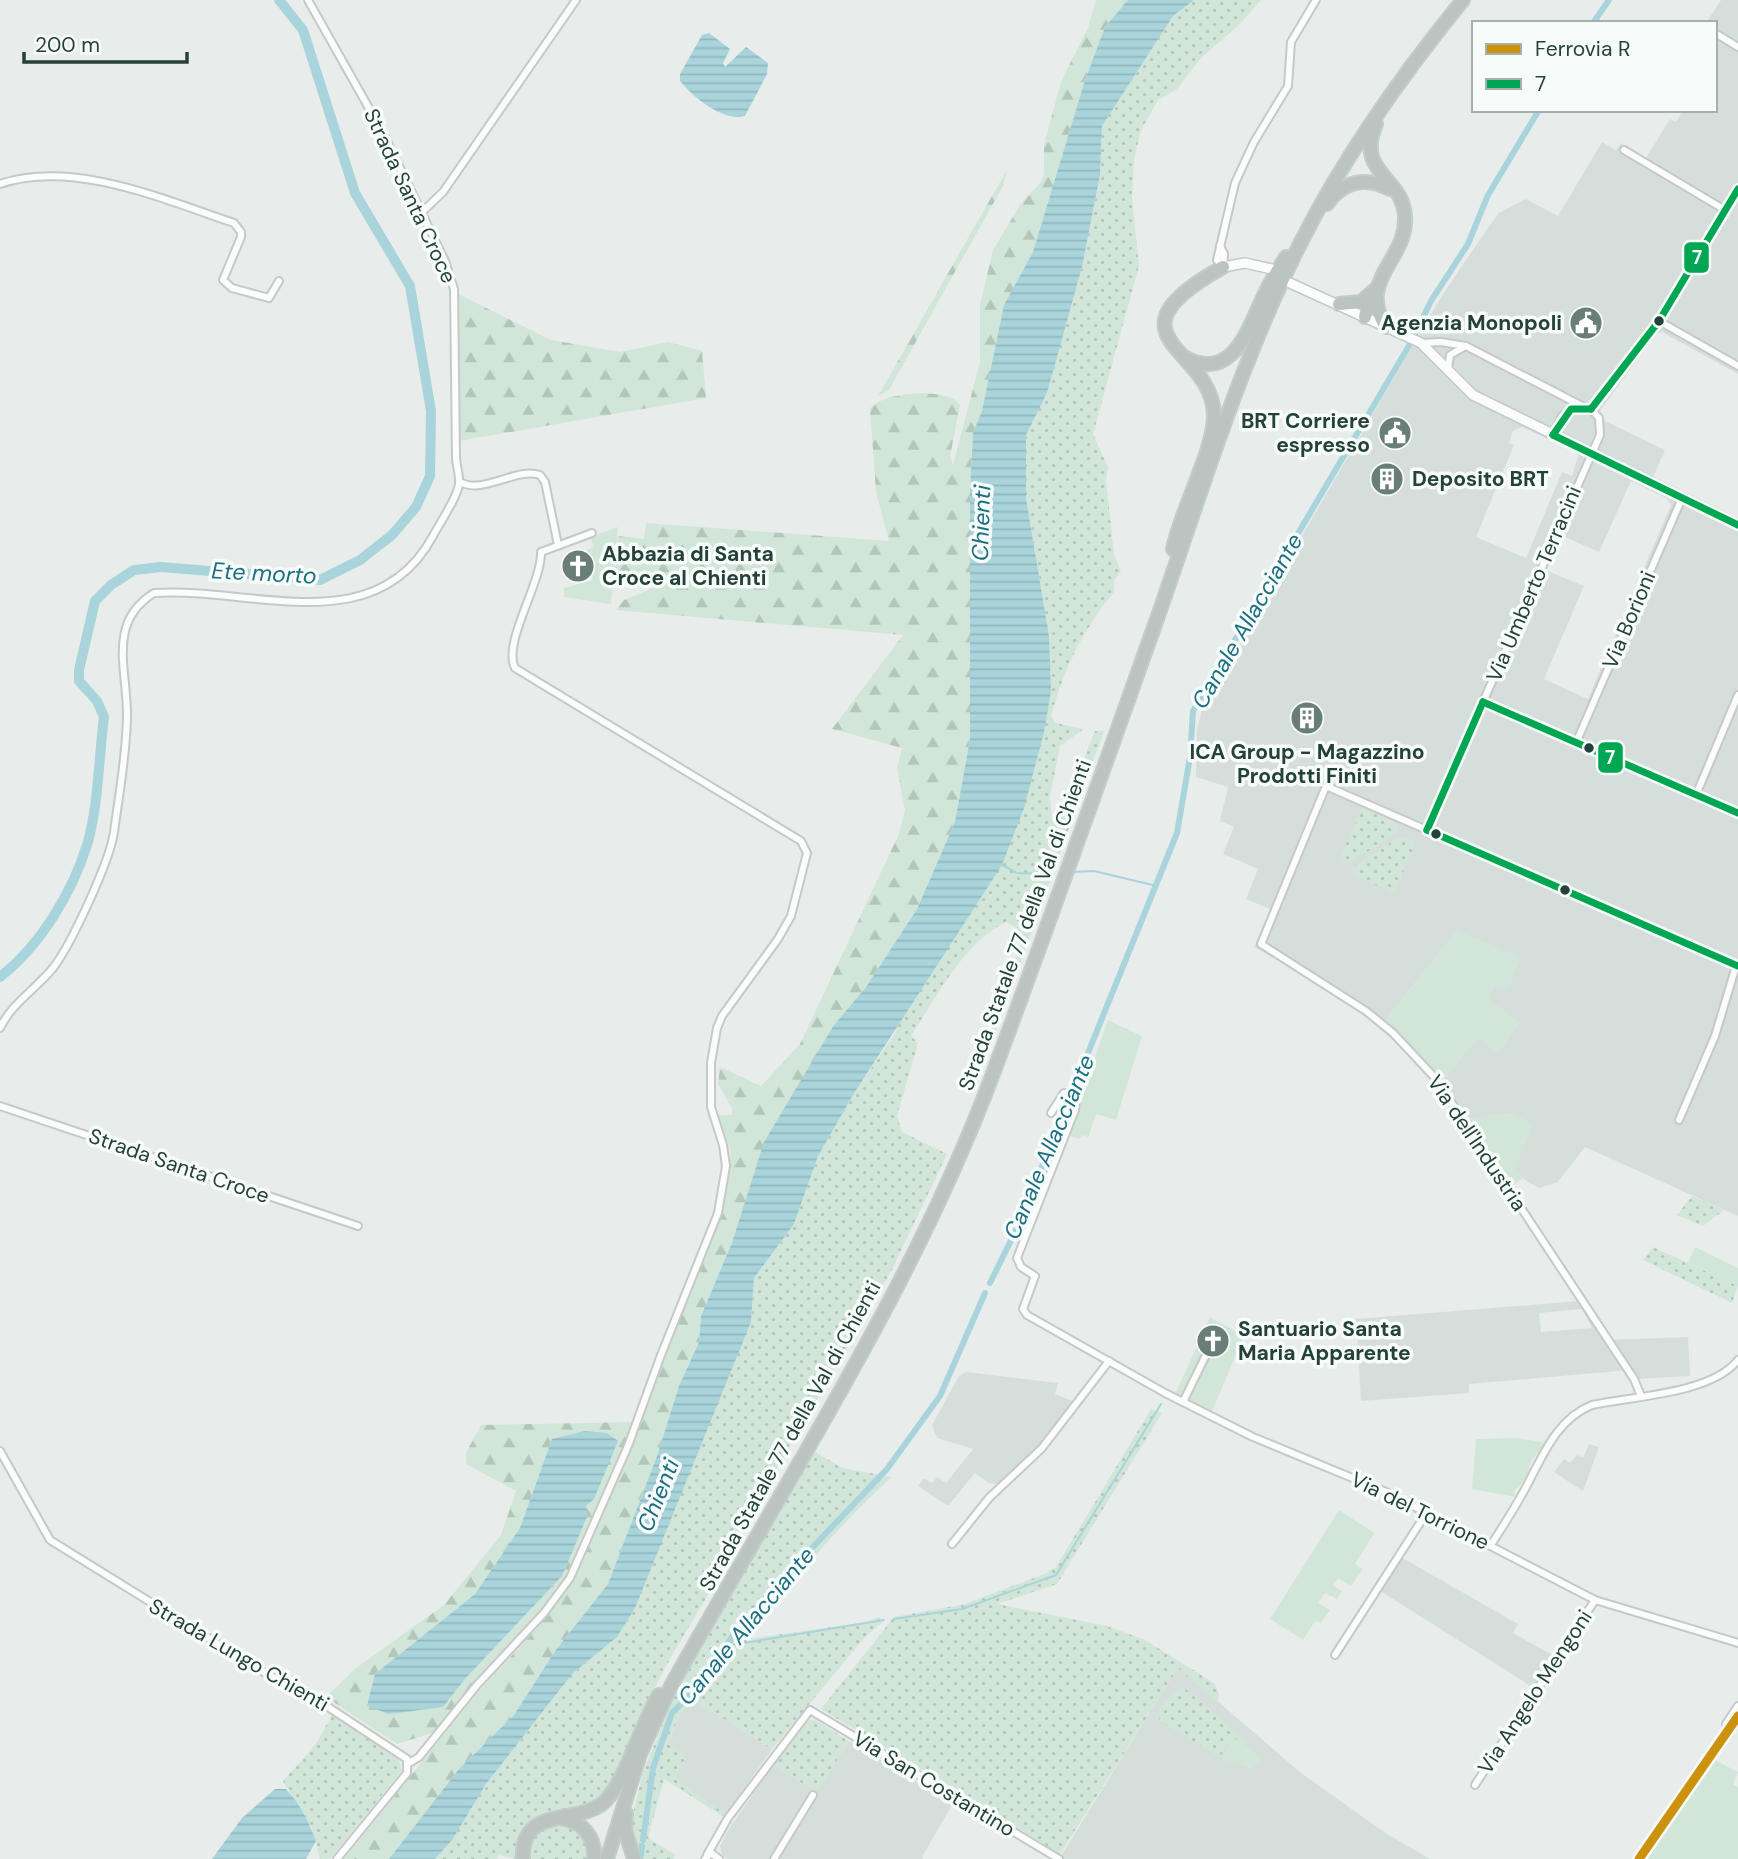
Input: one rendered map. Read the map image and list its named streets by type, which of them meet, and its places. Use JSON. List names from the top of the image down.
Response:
{
  "streets": {
    "highway": ["Strada Statale 77 della Val di Chienti"],
    "street": [
      "Strada Santa Croce",
      "Via Umberto Terracini",
      "Via Borioni",
      "Via dell'Industria",
      "Via del Torrione",
      "Strada Lungo Chienti",
      "Via Angelo Mengoni",
      "Via San Costantino"
    ]
  },
  "crossings": [
    ["Via Umberto Terracini", "Via dell'Industria"],
    ["Via del Torrione", "Via Angelo Mengoni"]
  ],
  "water": ["Chienti", "Ete morto", "Canale Allacciante"],
  "places": {
    "public building": ["Agenzia Monopoli", "BRT Corriere espresso"],
    "building": ["Deposito BRT", "ICA Group - Magazzino Prodotti Finiti"],
    "church": ["Abbazia di Santa Croce al Chienti", "Santuario Santa Maria Apparente"]
  },
  "lines": ["transit line 7", "rail line R"],
  "legend": ["Ferrovia R", "7"],
  "scale_bar": "200 m"
}
